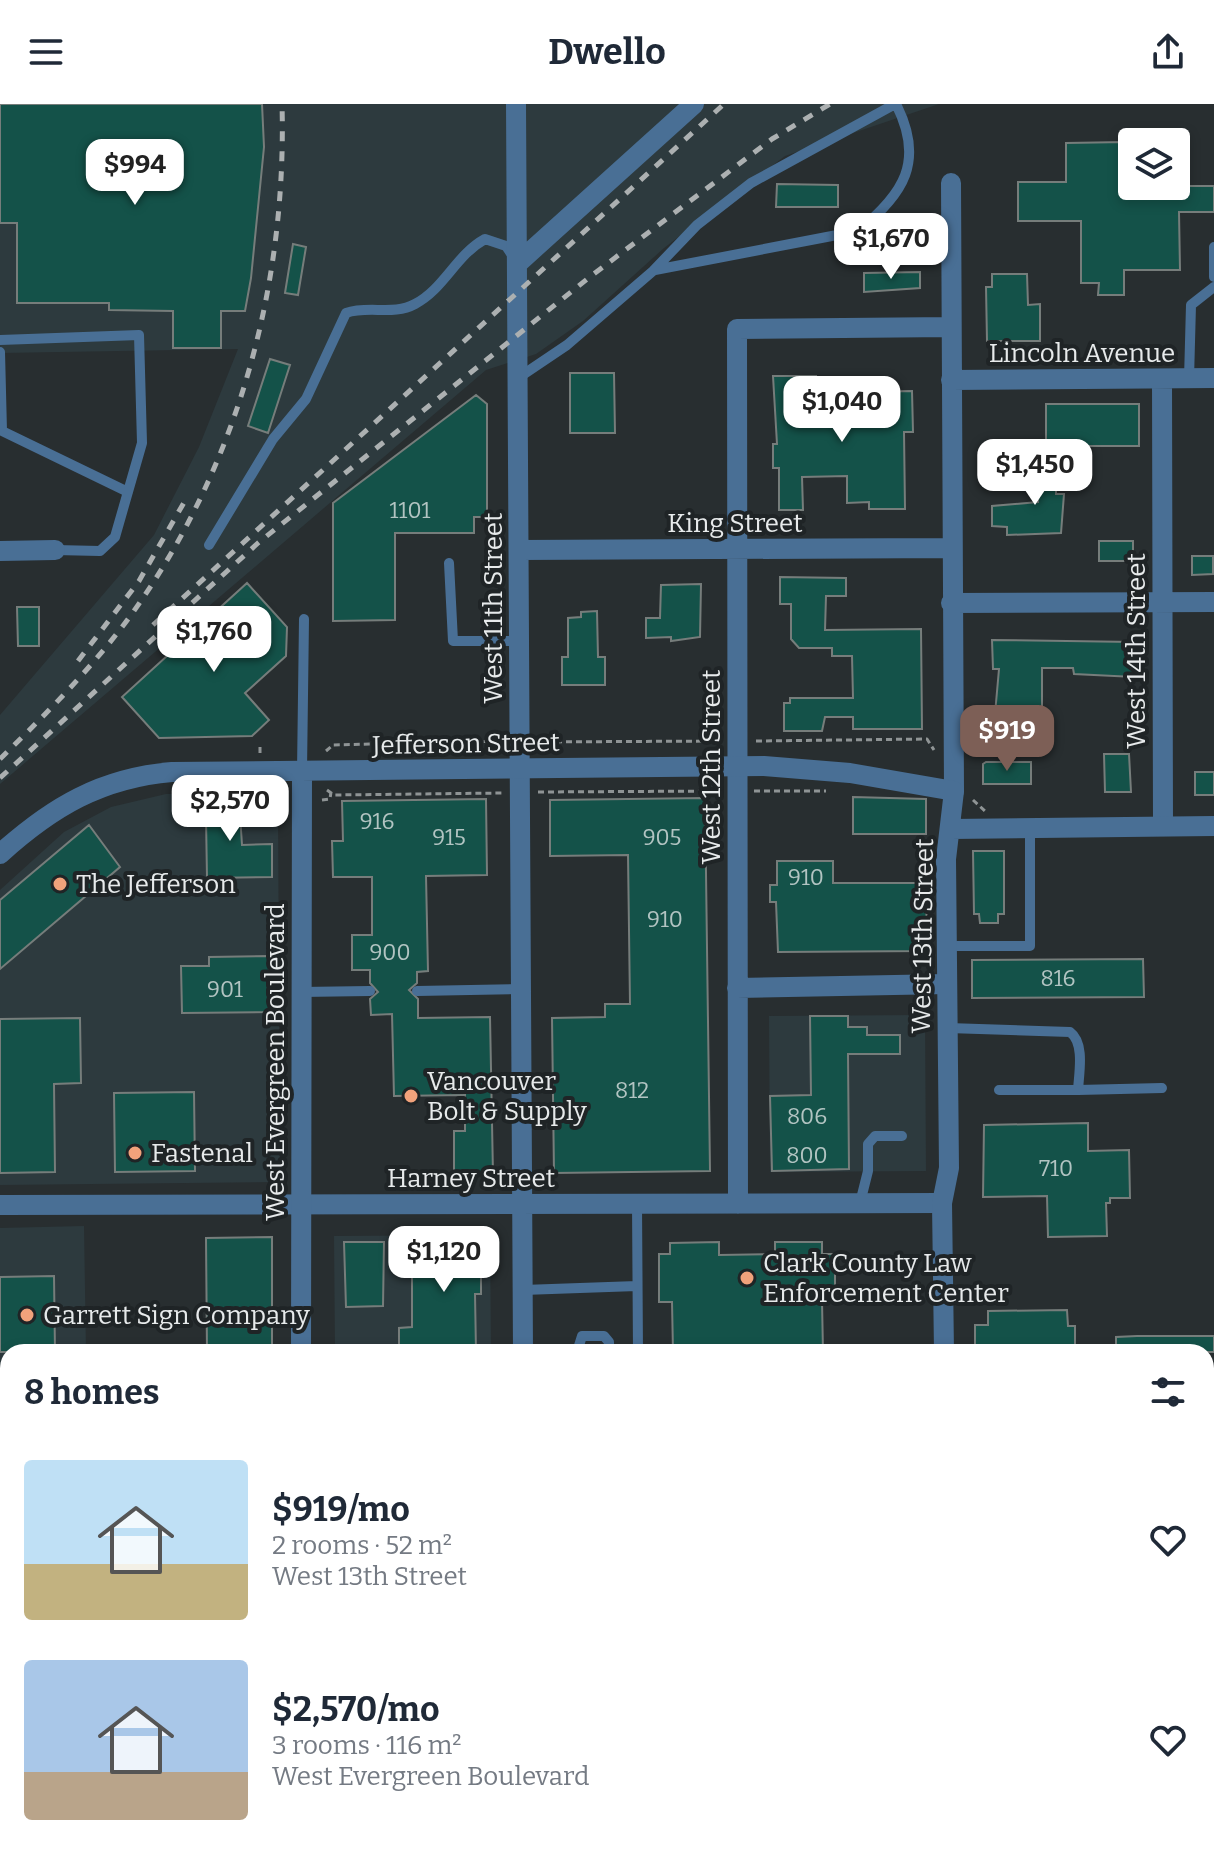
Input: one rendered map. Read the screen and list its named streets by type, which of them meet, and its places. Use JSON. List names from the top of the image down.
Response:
{
  "streets": {
    "street": [
      "Lincoln Avenue",
      "King Street",
      "West 11th Street",
      "West 14th Street",
      "Jefferson Street",
      "West 12th Street",
      "West 13th Street",
      "West Evergreen Boulevard",
      "Harney Street"
    ]
  },
  "crossings": [
    ["Lincoln Avenue", "West 14th Street"],
    ["Lincoln Avenue", "West 12th Street"],
    ["Lincoln Avenue", "West 13th Street"],
    ["King Street", "West 11th Street"],
    ["King Street", "West 12th Street"],
    ["King Street", "West 13th Street"],
    ["West 11th Street", "Jefferson Street"],
    ["West 11th Street", "Harney Street"],
    ["Jefferson Street", "West 12th Street"],
    ["Jefferson Street", "West 13th Street"],
    ["Jefferson Street", "West Evergreen Boulevard"],
    ["West 12th Street", "Harney Street"],
    ["West 13th Street", "Harney Street"],
    ["West Evergreen Boulevard", "Harney Street"]
  ],
  "places": [
    "The Jefferson",
    "Vancouver Bolt & Supply",
    "Fastenal",
    "Clark County Law Enforcement Center",
    "Garrett Sign Company"
  ],
  "house_numbers": [
    "1101",
    "916",
    "915",
    "905",
    "910",
    "910",
    "900",
    "816",
    "901",
    "812",
    "806",
    "800",
    "710"
  ],
  "page": {
    "header": "Dwello",
    "price": [
      "$994",
      "$1,670",
      "$1,040",
      "$1,450",
      "$1,760",
      "$919",
      "$2,570",
      "$1,120"
    ],
    "heading": "8 homes",
    "list": [
      {
        "name": "$919/mo",
        "note": "2 rooms · 52 m² · West 13th Street"
      },
      {
        "name": "$2,570/mo",
        "note": "3 rooms · 116 m² · West Evergreen Boulevard"
      }
    ]
  }
}
